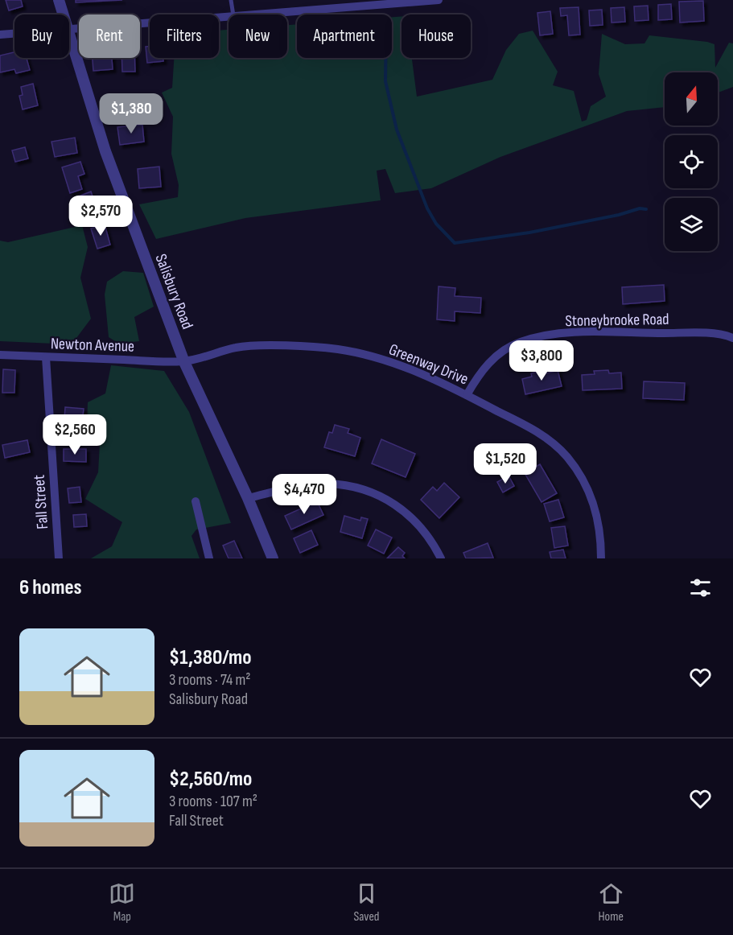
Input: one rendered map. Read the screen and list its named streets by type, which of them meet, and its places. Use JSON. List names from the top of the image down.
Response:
{
  "streets": {
    "street": [
      "Salisbury Road",
      "Stoneybrooke Road",
      "Newton Avenue",
      "Greenway Drive",
      "Fall Street"
    ]
  },
  "crossings": [
    ["Salisbury Road", "Newton Avenue"],
    ["Salisbury Road", "Greenway Drive"],
    ["Stoneybrooke Road", "Greenway Drive"],
    ["Newton Avenue", "Greenway Drive"],
    ["Newton Avenue", "Fall Street"]
  ],
  "north": "top",
  "page": {
    "chip": [
      "Buy",
      "Rent",
      "Filters",
      "New",
      "Apartment",
      "House"
    ],
    "price": [
      "$1,380",
      "$2,570",
      "$3,800",
      "$2,560",
      "$1,520",
      "$4,470"
    ],
    "heading": "6 homes",
    "list": [
      {
        "name": "$1,380/mo",
        "note": "3 rooms · 74 m² · Salisbury Road"
      },
      {
        "name": "$2,560/mo",
        "note": "3 rooms · 107 m² · Fall Street"
      }
    ],
    "tabs": ["Map", "Saved", "Home"]
  }
}
